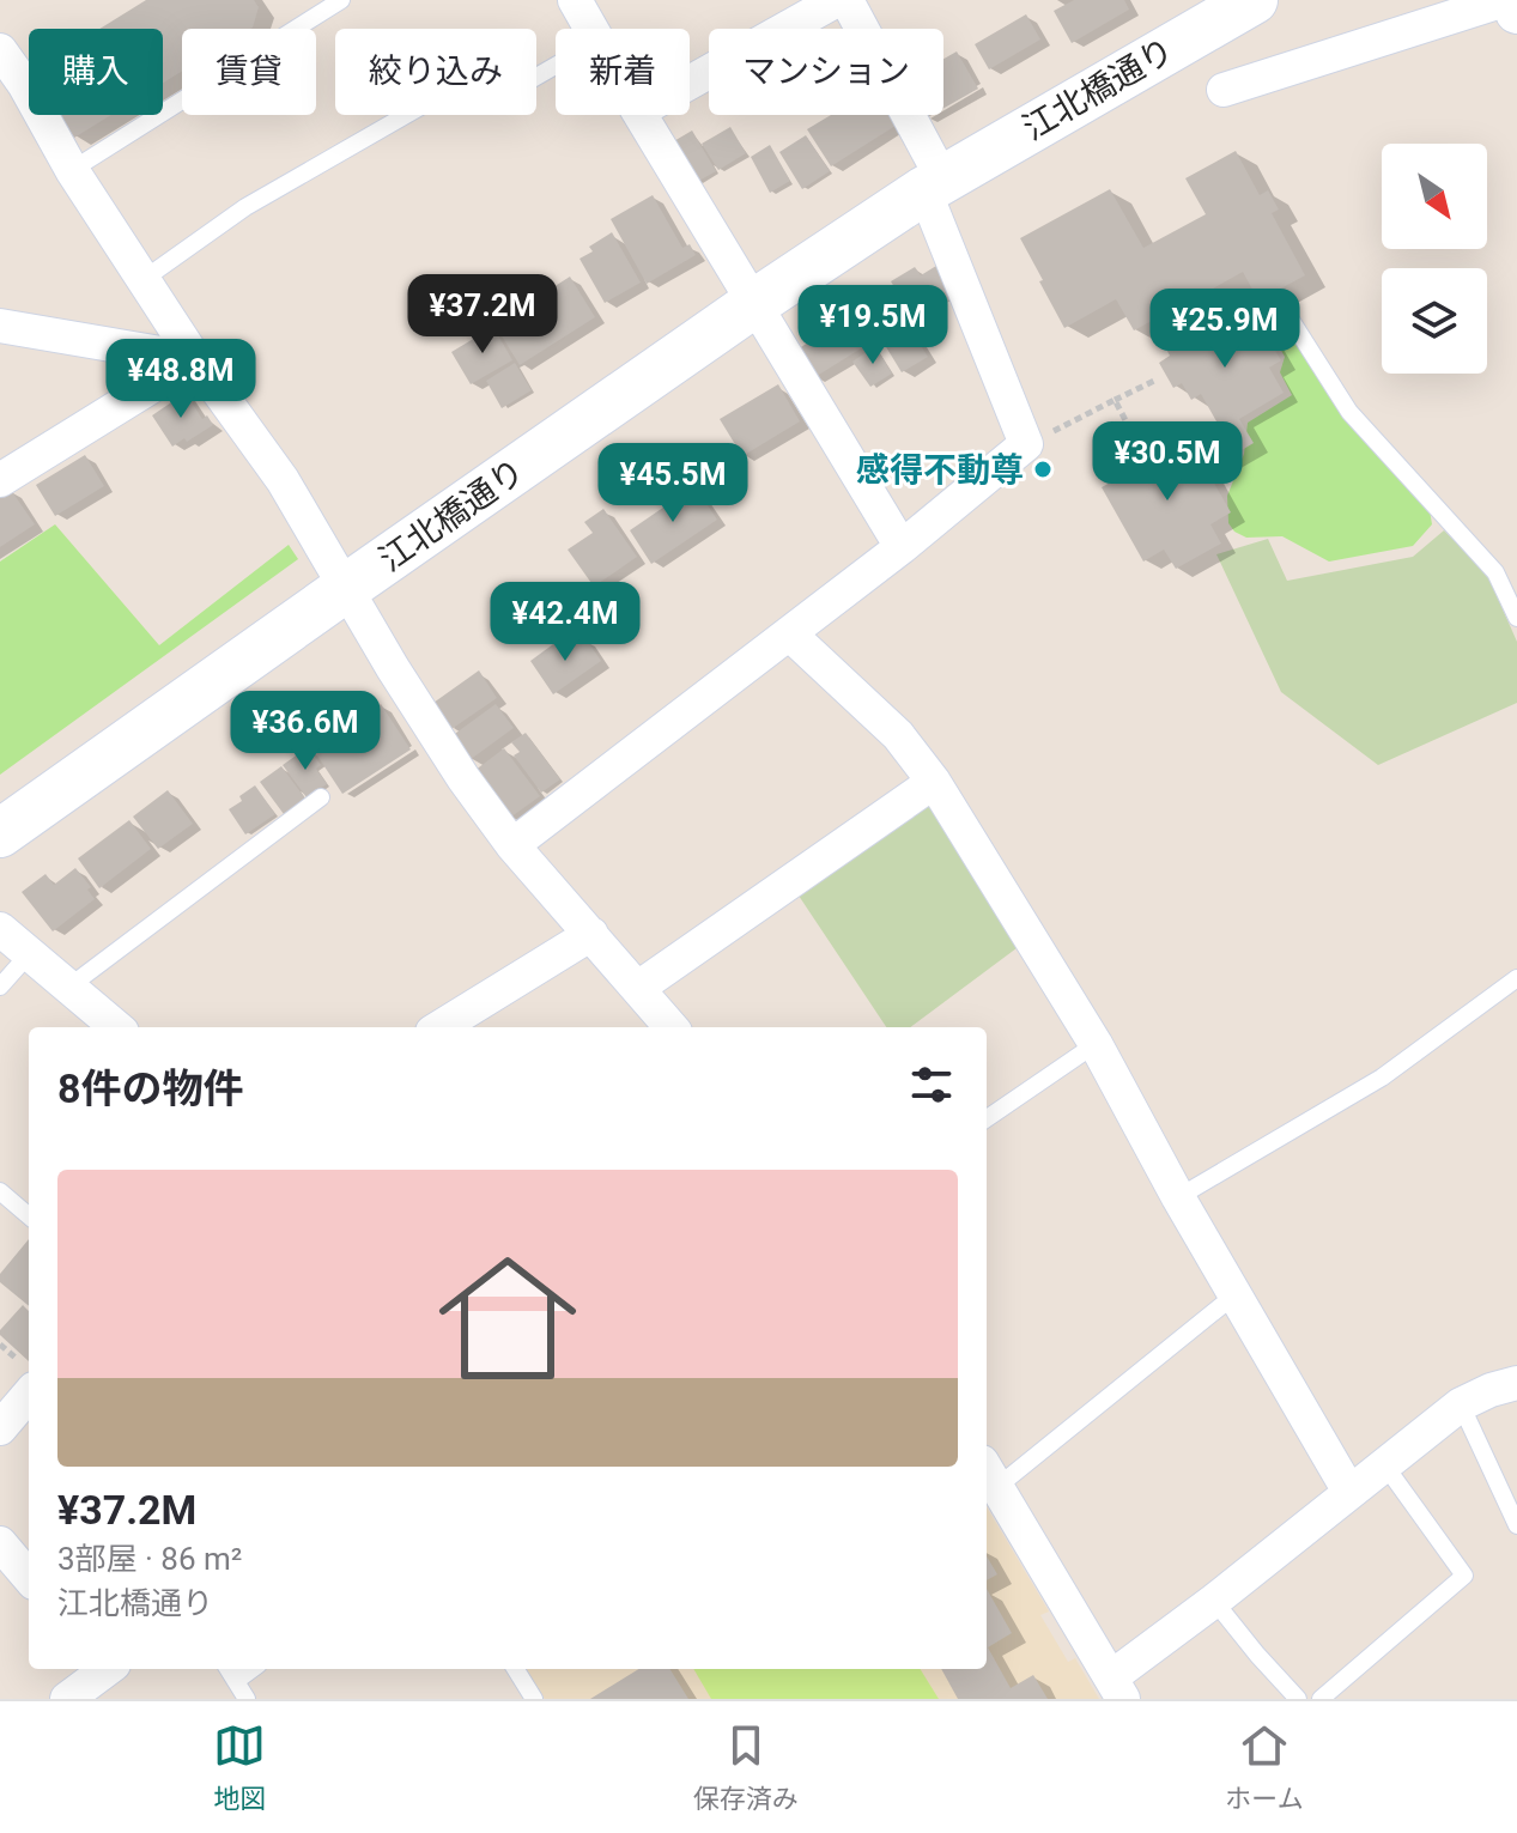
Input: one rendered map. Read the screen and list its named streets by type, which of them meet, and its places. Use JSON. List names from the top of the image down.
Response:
{
  "streets": {
    "main road": ["江北橋通り"]
  },
  "places": ["感得不動尊"],
  "north": "bottom right",
  "page": {
    "chip": [
      "購入",
      "賃貸",
      "絞り込み",
      "新着",
      "マンション"
    ],
    "price": [
      "¥37.2M",
      "¥19.5M",
      "¥25.9M",
      "¥48.8M",
      "¥30.5M",
      "¥45.5M",
      "¥42.4M",
      "¥36.6M"
    ],
    "heading": "8件の物件",
    "list": [
      {
        "name": "¥37.2M",
        "note": "3部屋 · 86 m² · 江北橋通り"
      }
    ],
    "tabs": ["地図", "保存済み", "ホーム"]
  }
}
